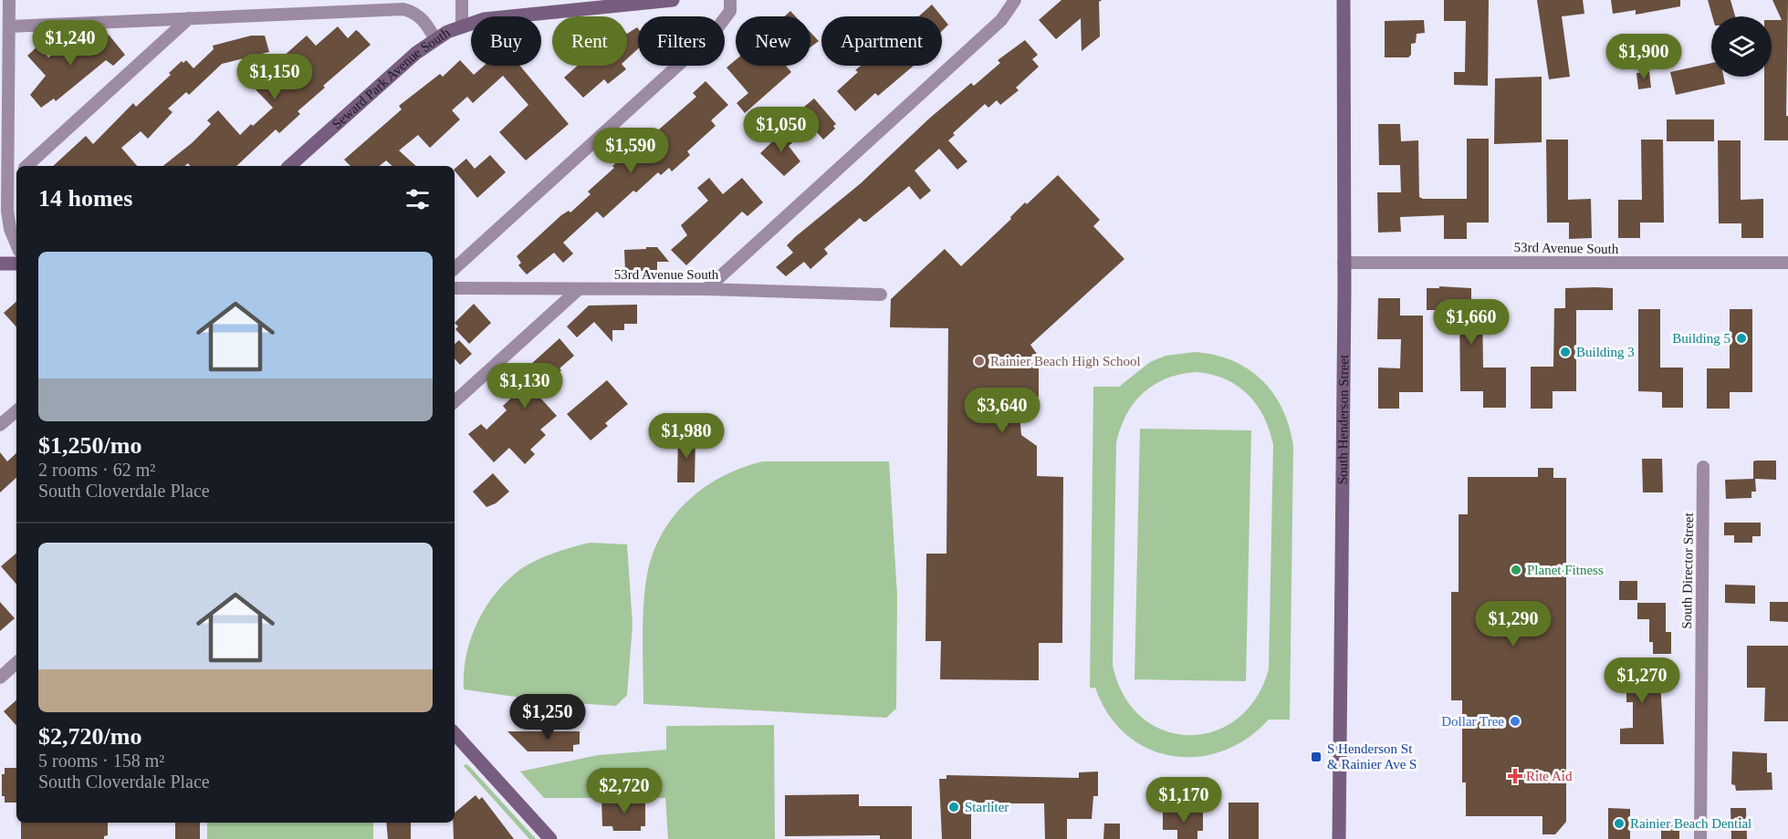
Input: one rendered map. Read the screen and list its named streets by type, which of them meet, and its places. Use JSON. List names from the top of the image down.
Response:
{
  "streets": {
    "street": [
      "Seward Park Avenue South",
      "53rd Avenue South",
      "South Henderson Street",
      "South Director Street"
    ]
  },
  "crossings": [
    ["53rd Avenue South", "South Henderson Street"]
  ],
  "places": {
    "other": [
      "Building 5",
      "Building 3",
      "Rainier Beach High School",
      "Planet Fitness",
      "Dollar Tree",
      "Starliter",
      "Rainier Beach Dential"
    ],
    "transit": ["S Henderson St & Rainier Ave S"],
    "health": ["Rite Aid"]
  },
  "page": {
    "chip": [
      "Buy",
      "Rent",
      "Filters",
      "New",
      "Apartment"
    ],
    "price": [
      "$1,240",
      "$1,900",
      "$1,150",
      "$1,050",
      "$1,590",
      "$1,660",
      "$1,130",
      "$3,640",
      "$1,980",
      "$1,290",
      "$1,270",
      "$1,250",
      "$2,720",
      "$1,170"
    ],
    "heading": "14 homes",
    "list": [
      {
        "name": "$1,250/mo",
        "note": "2 rooms · 62 m² · South Cloverdale Place"
      },
      {
        "name": "$2,720/mo",
        "note": "5 rooms · 158 m² · South Cloverdale Place"
      }
    ]
  }
}
